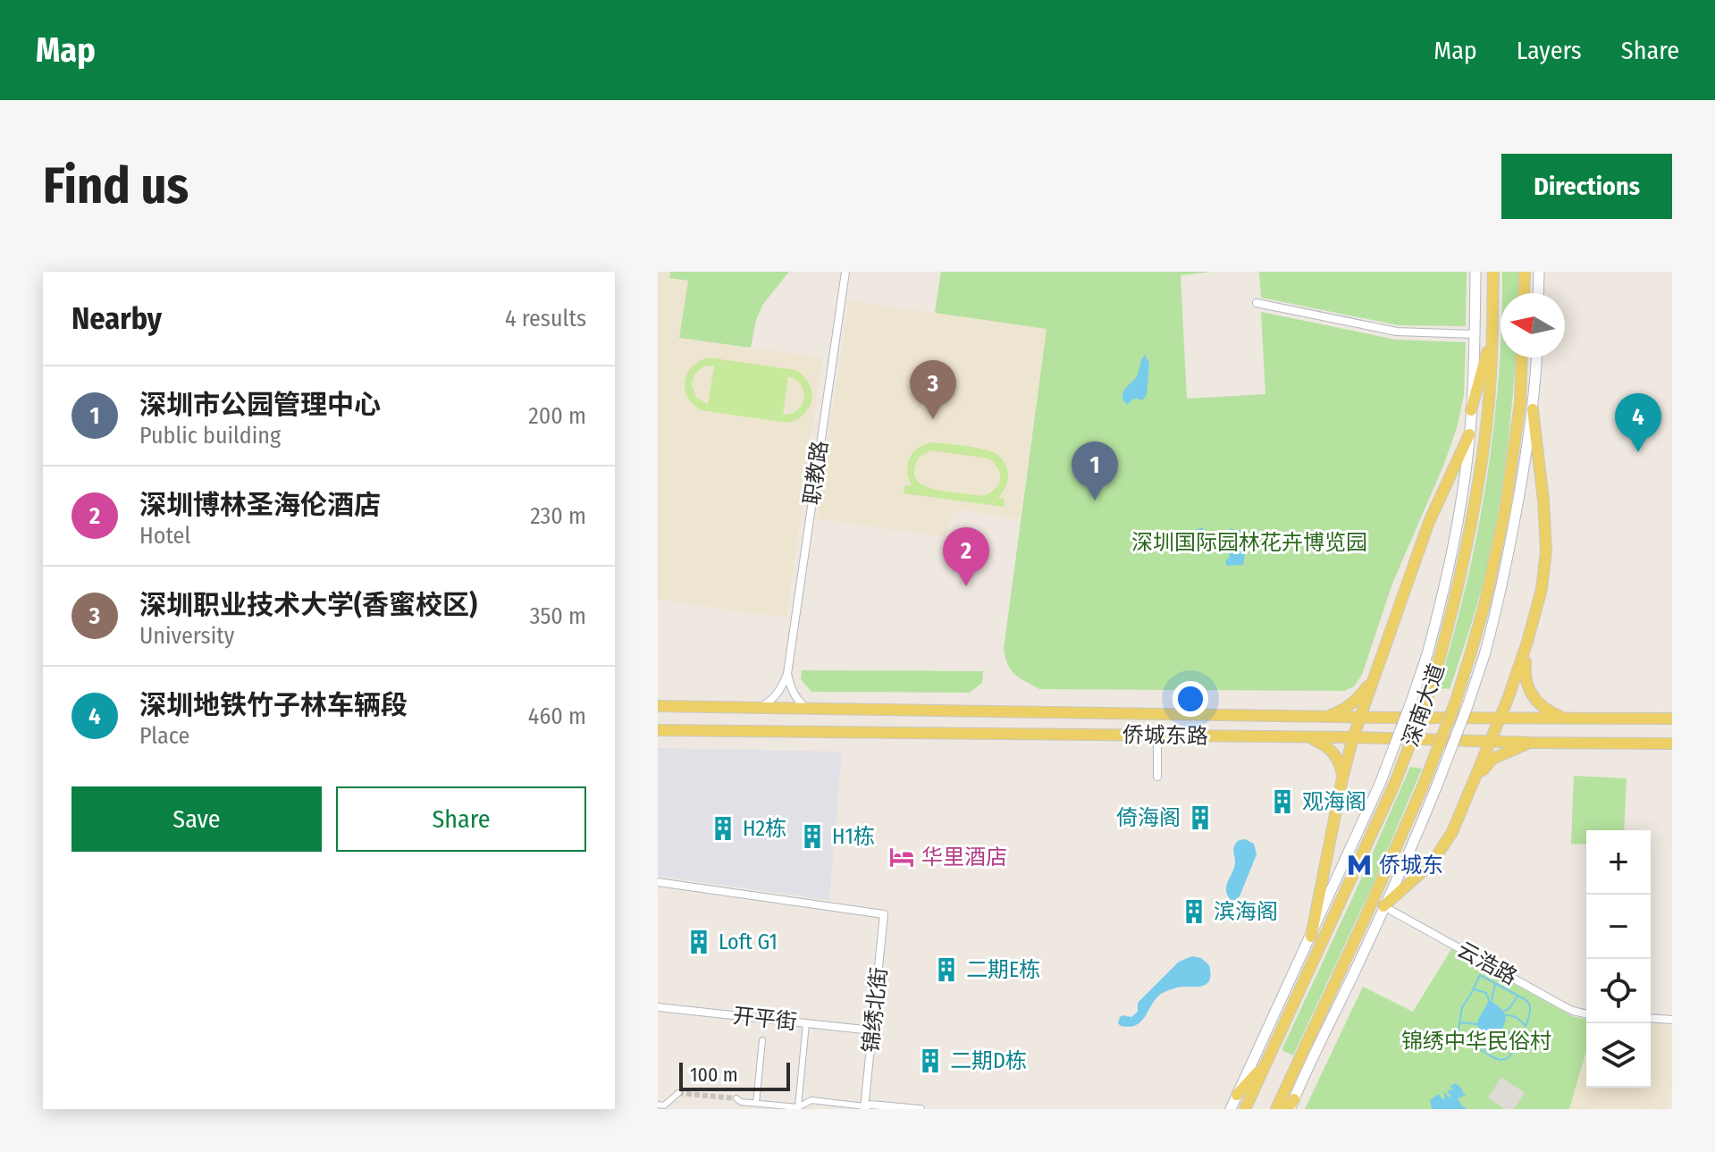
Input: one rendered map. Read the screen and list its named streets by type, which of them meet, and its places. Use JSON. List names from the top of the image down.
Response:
{
  "streets": {
    "main road": ["深南大道", "侨城东路"],
    "street": [
      "职教路",
      "云浩路",
      "锦绣北街",
      "开平街"
    ]
  },
  "crossings": [
    ["职教路", "侨城东路"],
    ["锦绣北街", "开平街"]
  ],
  "parks": ["深圳国际园林花卉博览园", "锦绣中华民俗村"],
  "places": {
    "building": [
      "观海阁",
      "倚海阁",
      "H2栋",
      "H1栋",
      "滨海阁",
      "Loft G1",
      "二期E栋",
      "二期D栋"
    ],
    "hotel": ["华里酒店"],
    "metro station": ["侨城东"]
  },
  "scale_bar": "100 m",
  "north": "left",
  "page": {
    "header": "Map",
    "nav": ["Map", "Layers", "Share"],
    "buttons": [
      "Directions",
      ["Save", "Share"]
    ],
    "title": "Find us",
    "heading": ["Nearby", "4 results"],
    "pins": [
      "3",
      "4",
      "1",
      "2"
    ],
    "list": [
      {
        "mark": "1",
        "name": "深圳市公园管理中心",
        "note": "Public building",
        "value": "200 m"
      },
      {
        "mark": "2",
        "name": "深圳博林圣海伦酒店",
        "note": "Hotel",
        "value": "230 m"
      },
      {
        "mark": "3",
        "name": "深圳职业技术大学(香蜜校区)",
        "note": "University",
        "value": "350 m"
      },
      {
        "mark": "4",
        "name": "深圳地铁竹子林车辆段",
        "note": "Place",
        "value": "460 m"
      }
    ],
    "map_buttons": ["+", "−"],
    "scale": "100 m"
  }
}
